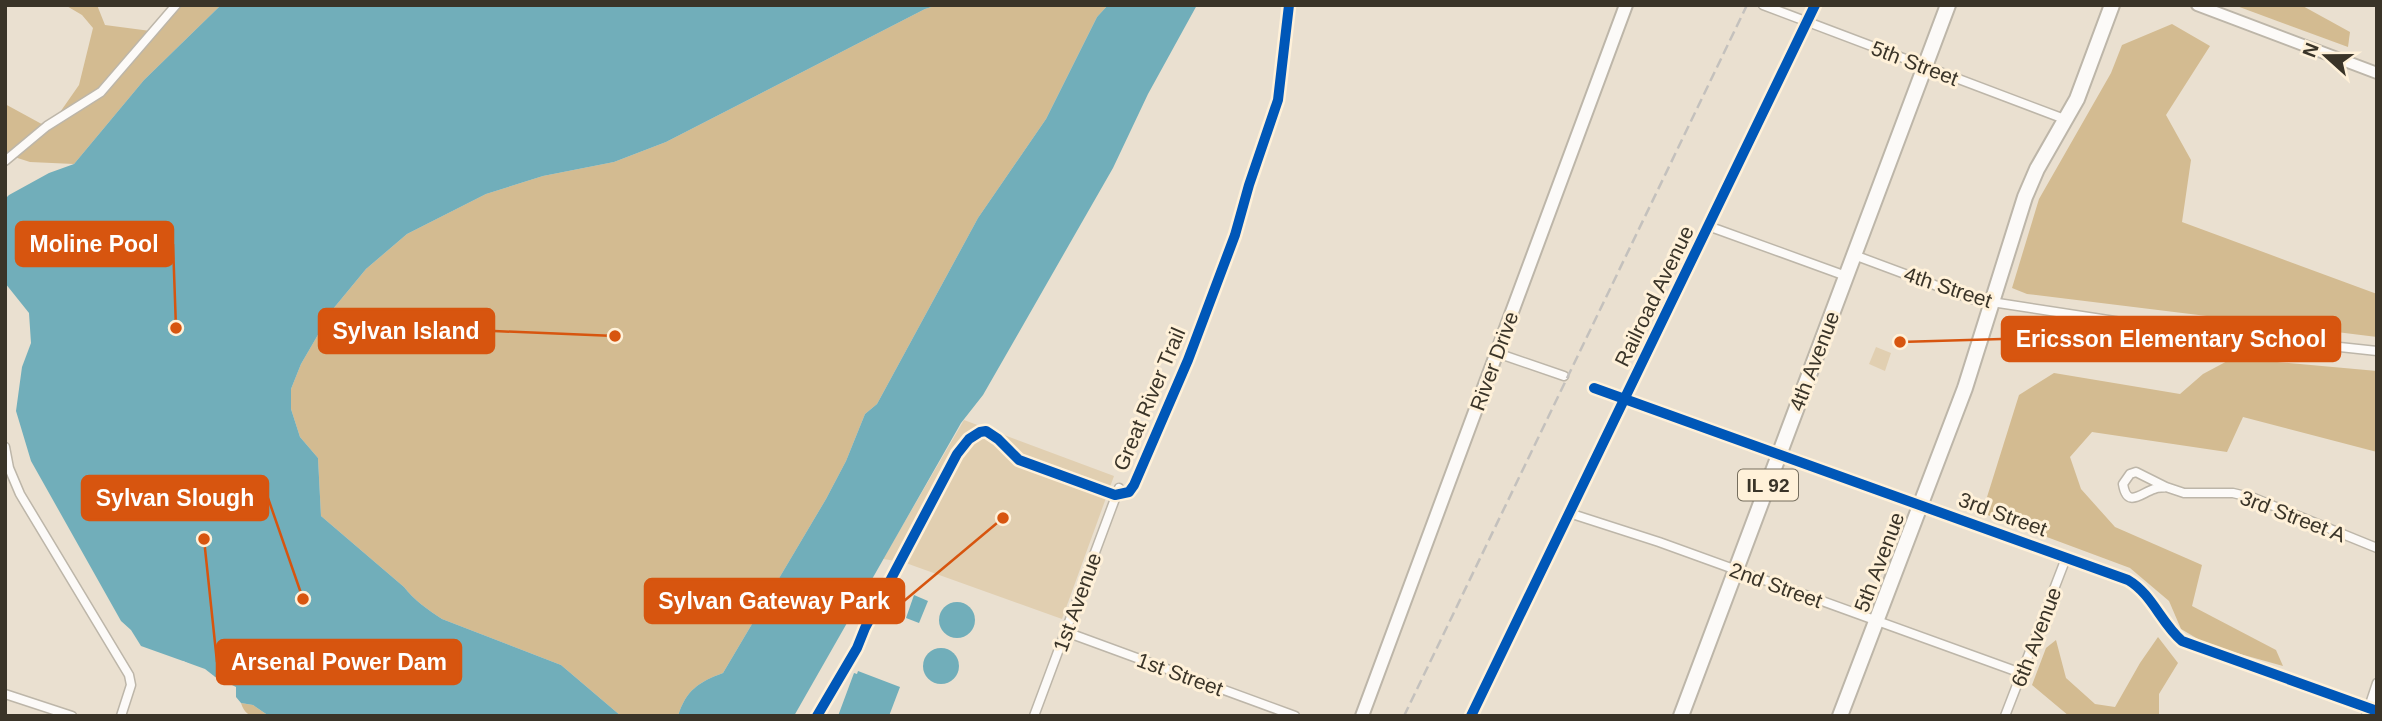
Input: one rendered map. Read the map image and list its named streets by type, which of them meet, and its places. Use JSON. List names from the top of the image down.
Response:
{
  "streets": {
    "main road": [
      "River Drive",
      "4th Avenue",
      "IL 92",
      "5th Avenue"
    ],
    "street": [
      "5th Street",
      "4th Street",
      "Railroad Avenue",
      "3rd Street",
      "3rd Street A",
      "2nd Street",
      "1st Avenue",
      "6th Avenue",
      "1st Street"
    ],
    "cycle path": ["Great River Trail"]
  },
  "crossings": [
    ["5th Street", "Railroad Avenue"],
    ["5th Street", "4th Avenue"],
    ["5th Street", "5th Avenue"],
    ["4th Street", "4th Avenue"],
    ["4th Street", "5th Avenue"],
    ["Railroad Avenue", "3rd Street"],
    ["Railroad Avenue", "2nd Street"],
    ["4th Avenue", "3rd Street"],
    ["4th Avenue", "2nd Street"],
    ["3rd Street", "5th Avenue"],
    ["3rd Street", "6th Avenue"],
    ["5th Avenue", "2nd Street"],
    ["2nd Street", "6th Avenue"],
    ["1st Avenue", "1st Street"]
  ],
  "places": [
    "Moline Pool",
    "Sylvan Island",
    "Ericsson Elementary School",
    "Sylvan Gateway Park",
    "Arsenal Power Dam",
    "Sylvan Slough"
  ],
  "north": "left"
}
